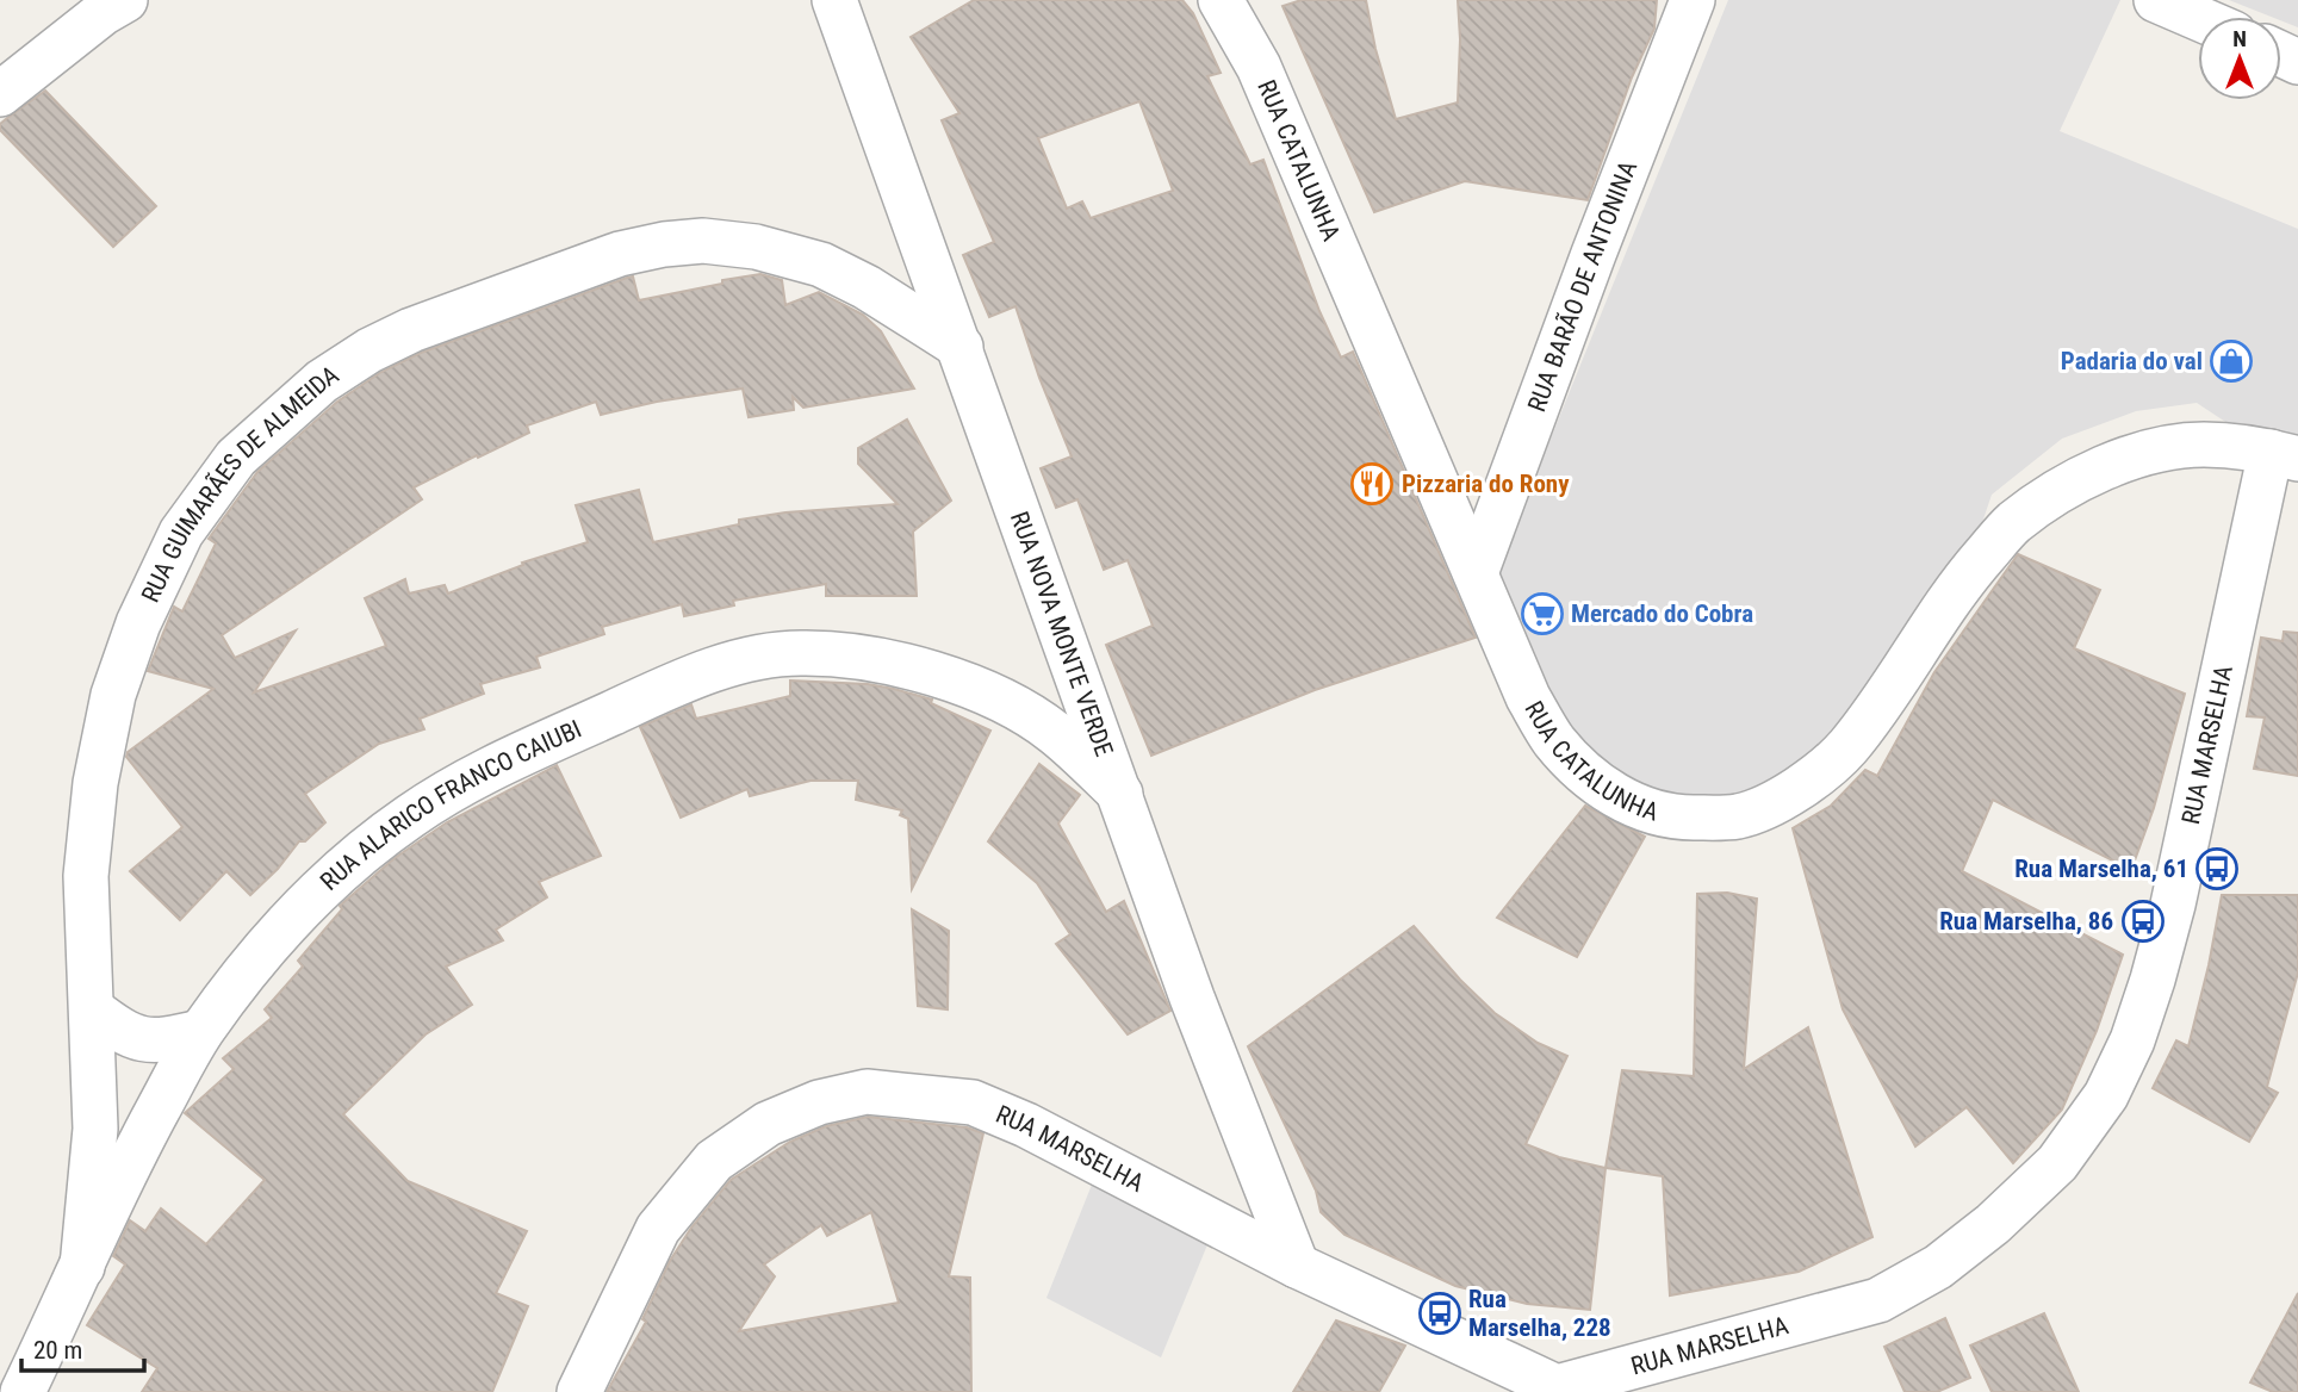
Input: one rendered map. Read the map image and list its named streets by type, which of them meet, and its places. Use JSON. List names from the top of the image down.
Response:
{
  "streets": {
    "street": [
      "RUA CATALUNHA",
      "RUA BARÃO DE ANTONINA",
      "RUA GUIMARÃES DE ALMEIDA",
      "RUA NOVA MONTE VERDE",
      "RUA MARSELHA",
      "RUA ALARICO FRANCO CAIUBI"
    ]
  },
  "crossings": [
    ["RUA CATALUNHA", "RUA BARÃO DE ANTONINA"],
    ["RUA CATALUNHA", "RUA MARSELHA"],
    ["RUA GUIMARÃES DE ALMEIDA", "RUA NOVA MONTE VERDE"],
    ["RUA GUIMARÃES DE ALMEIDA", "RUA ALARICO FRANCO CAIUBI"],
    ["RUA NOVA MONTE VERDE", "RUA MARSELHA"],
    ["RUA NOVA MONTE VERDE", "RUA ALARICO FRANCO CAIUBI"]
  ],
  "places": {
    "shop": ["Padaria do val"],
    "restaurant": ["Pizzaria do Rony"],
    "supermarket": ["Mercado do Cobra"],
    "bus stop": ["Rua Marselha, 61", "Rua Marselha, 86", "Rua Marselha, 228"]
  },
  "scale_bar": "20 m",
  "north": "top"
}
